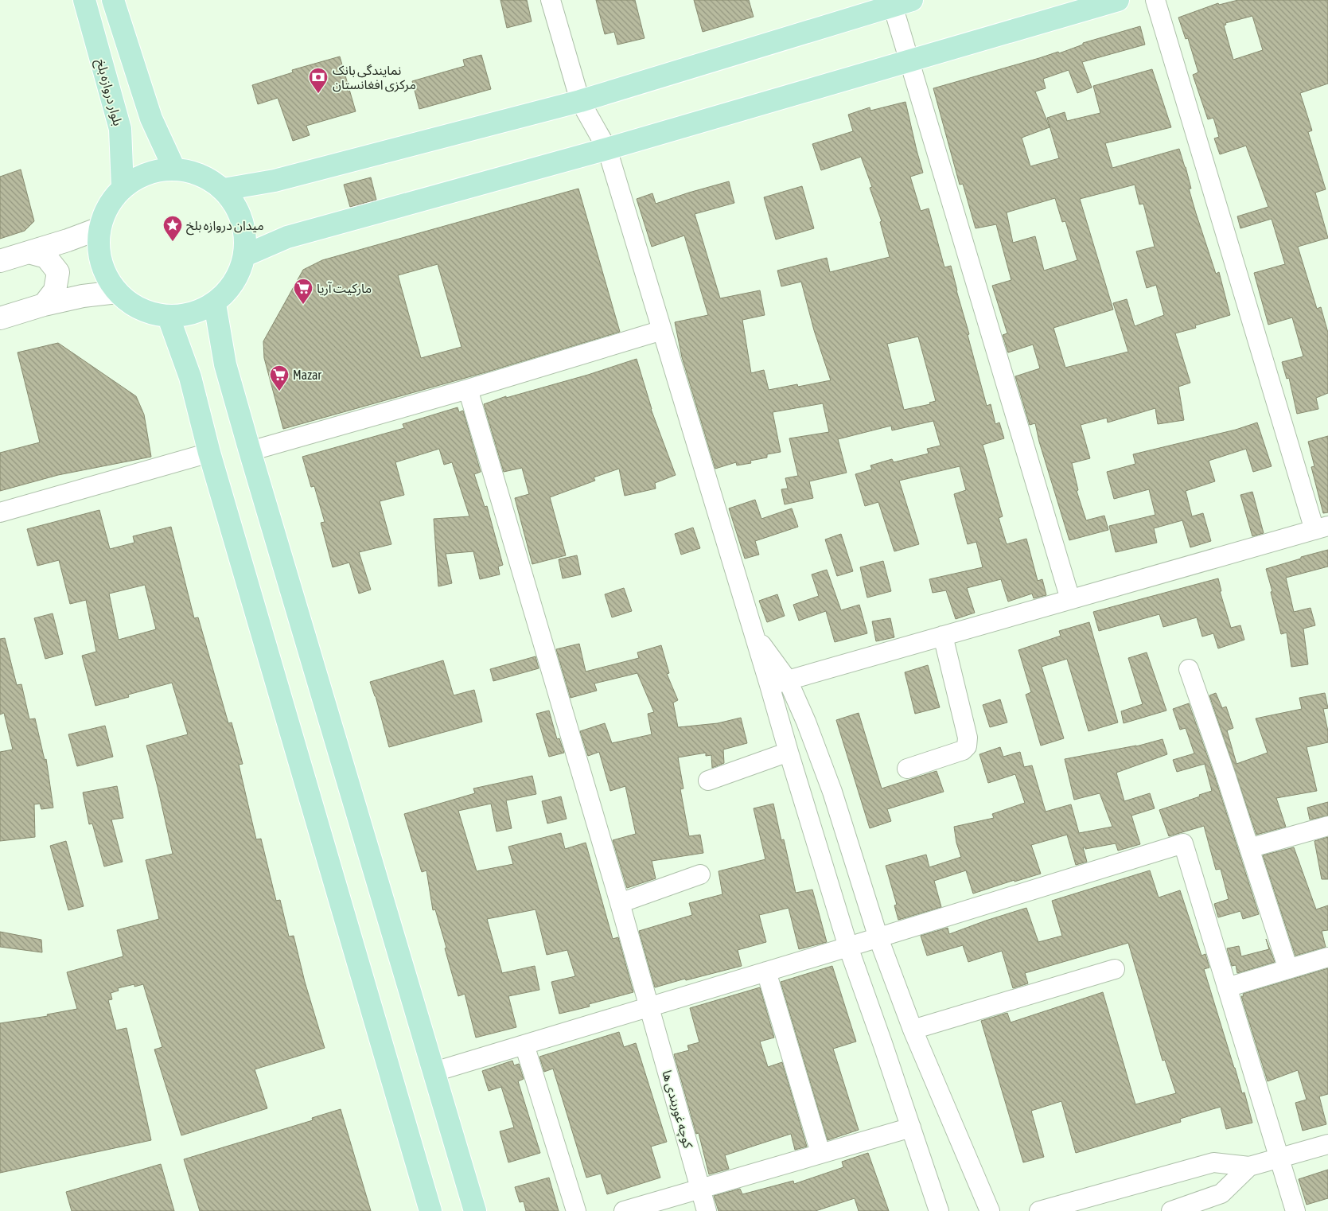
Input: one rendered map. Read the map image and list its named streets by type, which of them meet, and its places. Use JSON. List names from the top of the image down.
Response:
{
  "streets": {
    "main road": ["بلوار دروازه بلخ"],
    "street": ["کوچه غوربندی ها"]
  },
  "places": {
    "bank": ["نمایندگی بانک مرکزی افغانستان"],
    "place": ["میدان دروازه بلخ"],
    "supermarket": ["مارکیت آریا", "Mazar"]
  }
}
